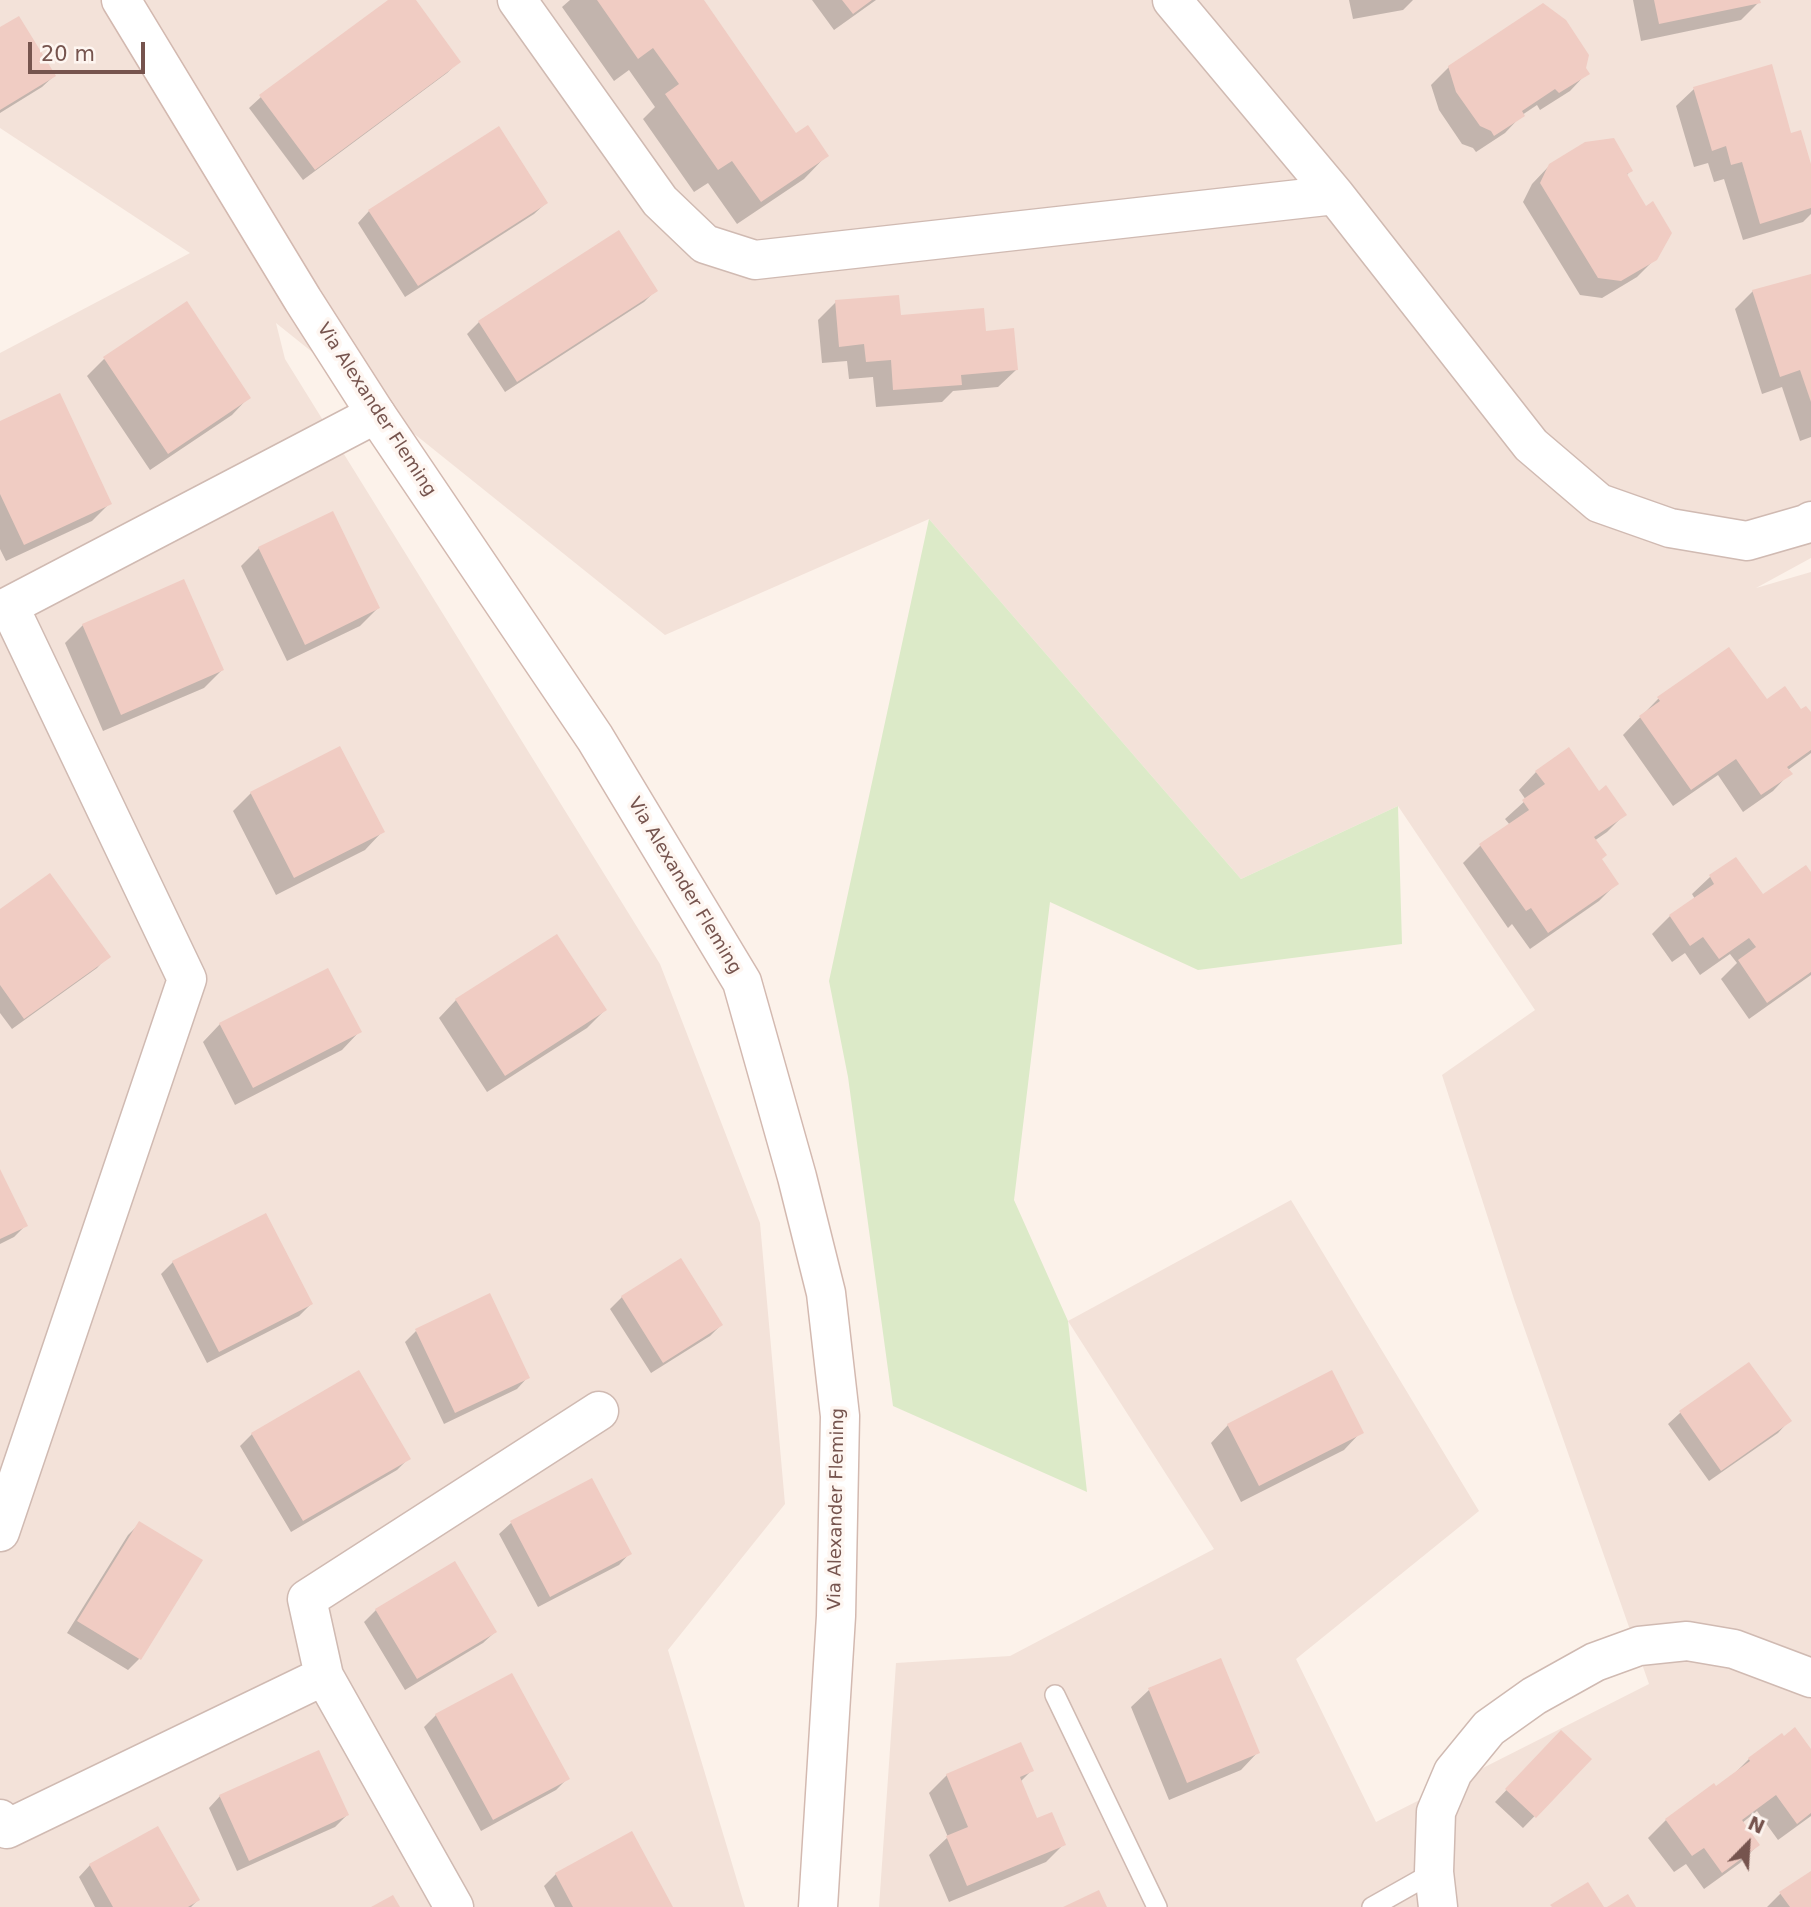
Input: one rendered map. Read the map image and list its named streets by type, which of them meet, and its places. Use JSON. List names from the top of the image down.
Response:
{
  "streets": {
    "street": ["Via Alexander Fleming"]
  },
  "scale_bar": "20 m",
  "north": "top right"
}
